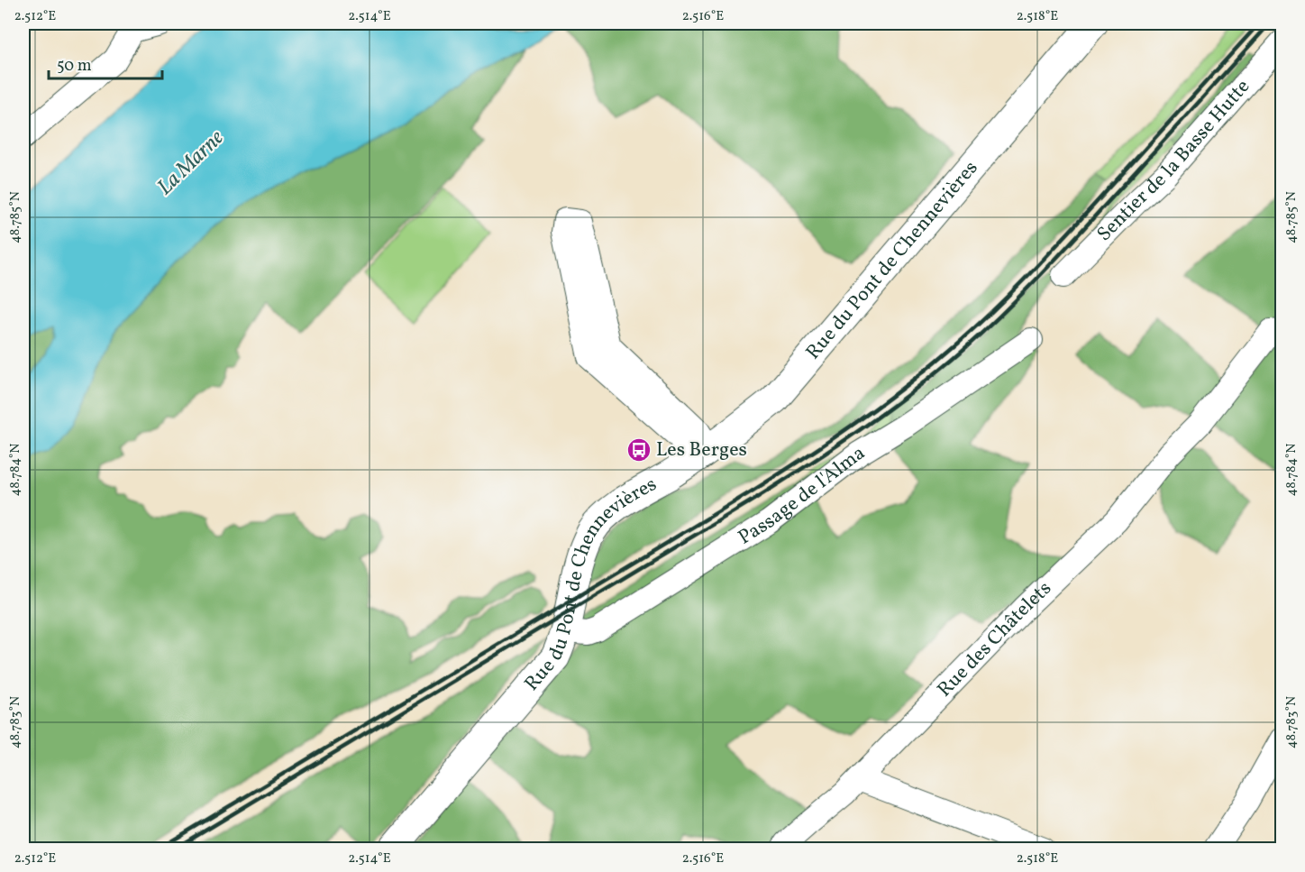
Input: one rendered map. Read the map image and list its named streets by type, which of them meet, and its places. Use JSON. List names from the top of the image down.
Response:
{
  "streets": {
    "main road": ["Rue du Pont de Chennevières"],
    "street": ["Sentier de la Basse Hutte", "Passage de l'Alma", "Rue des Châtelets"]
  },
  "crossings": [
    ["Rue du Pont de Chennevières", "Passage de l'Alma"]
  ],
  "water": ["La Marne"],
  "places": {
    "bus stop": ["Les Berges"]
  },
  "scale_bar": "50 m",
  "coordinates": [
    "2.512°E",
    "2.514°E",
    "2.516°E",
    "2.518°E",
    "48.785°N",
    "48.784°N",
    "48.783°N"
  ]
}
